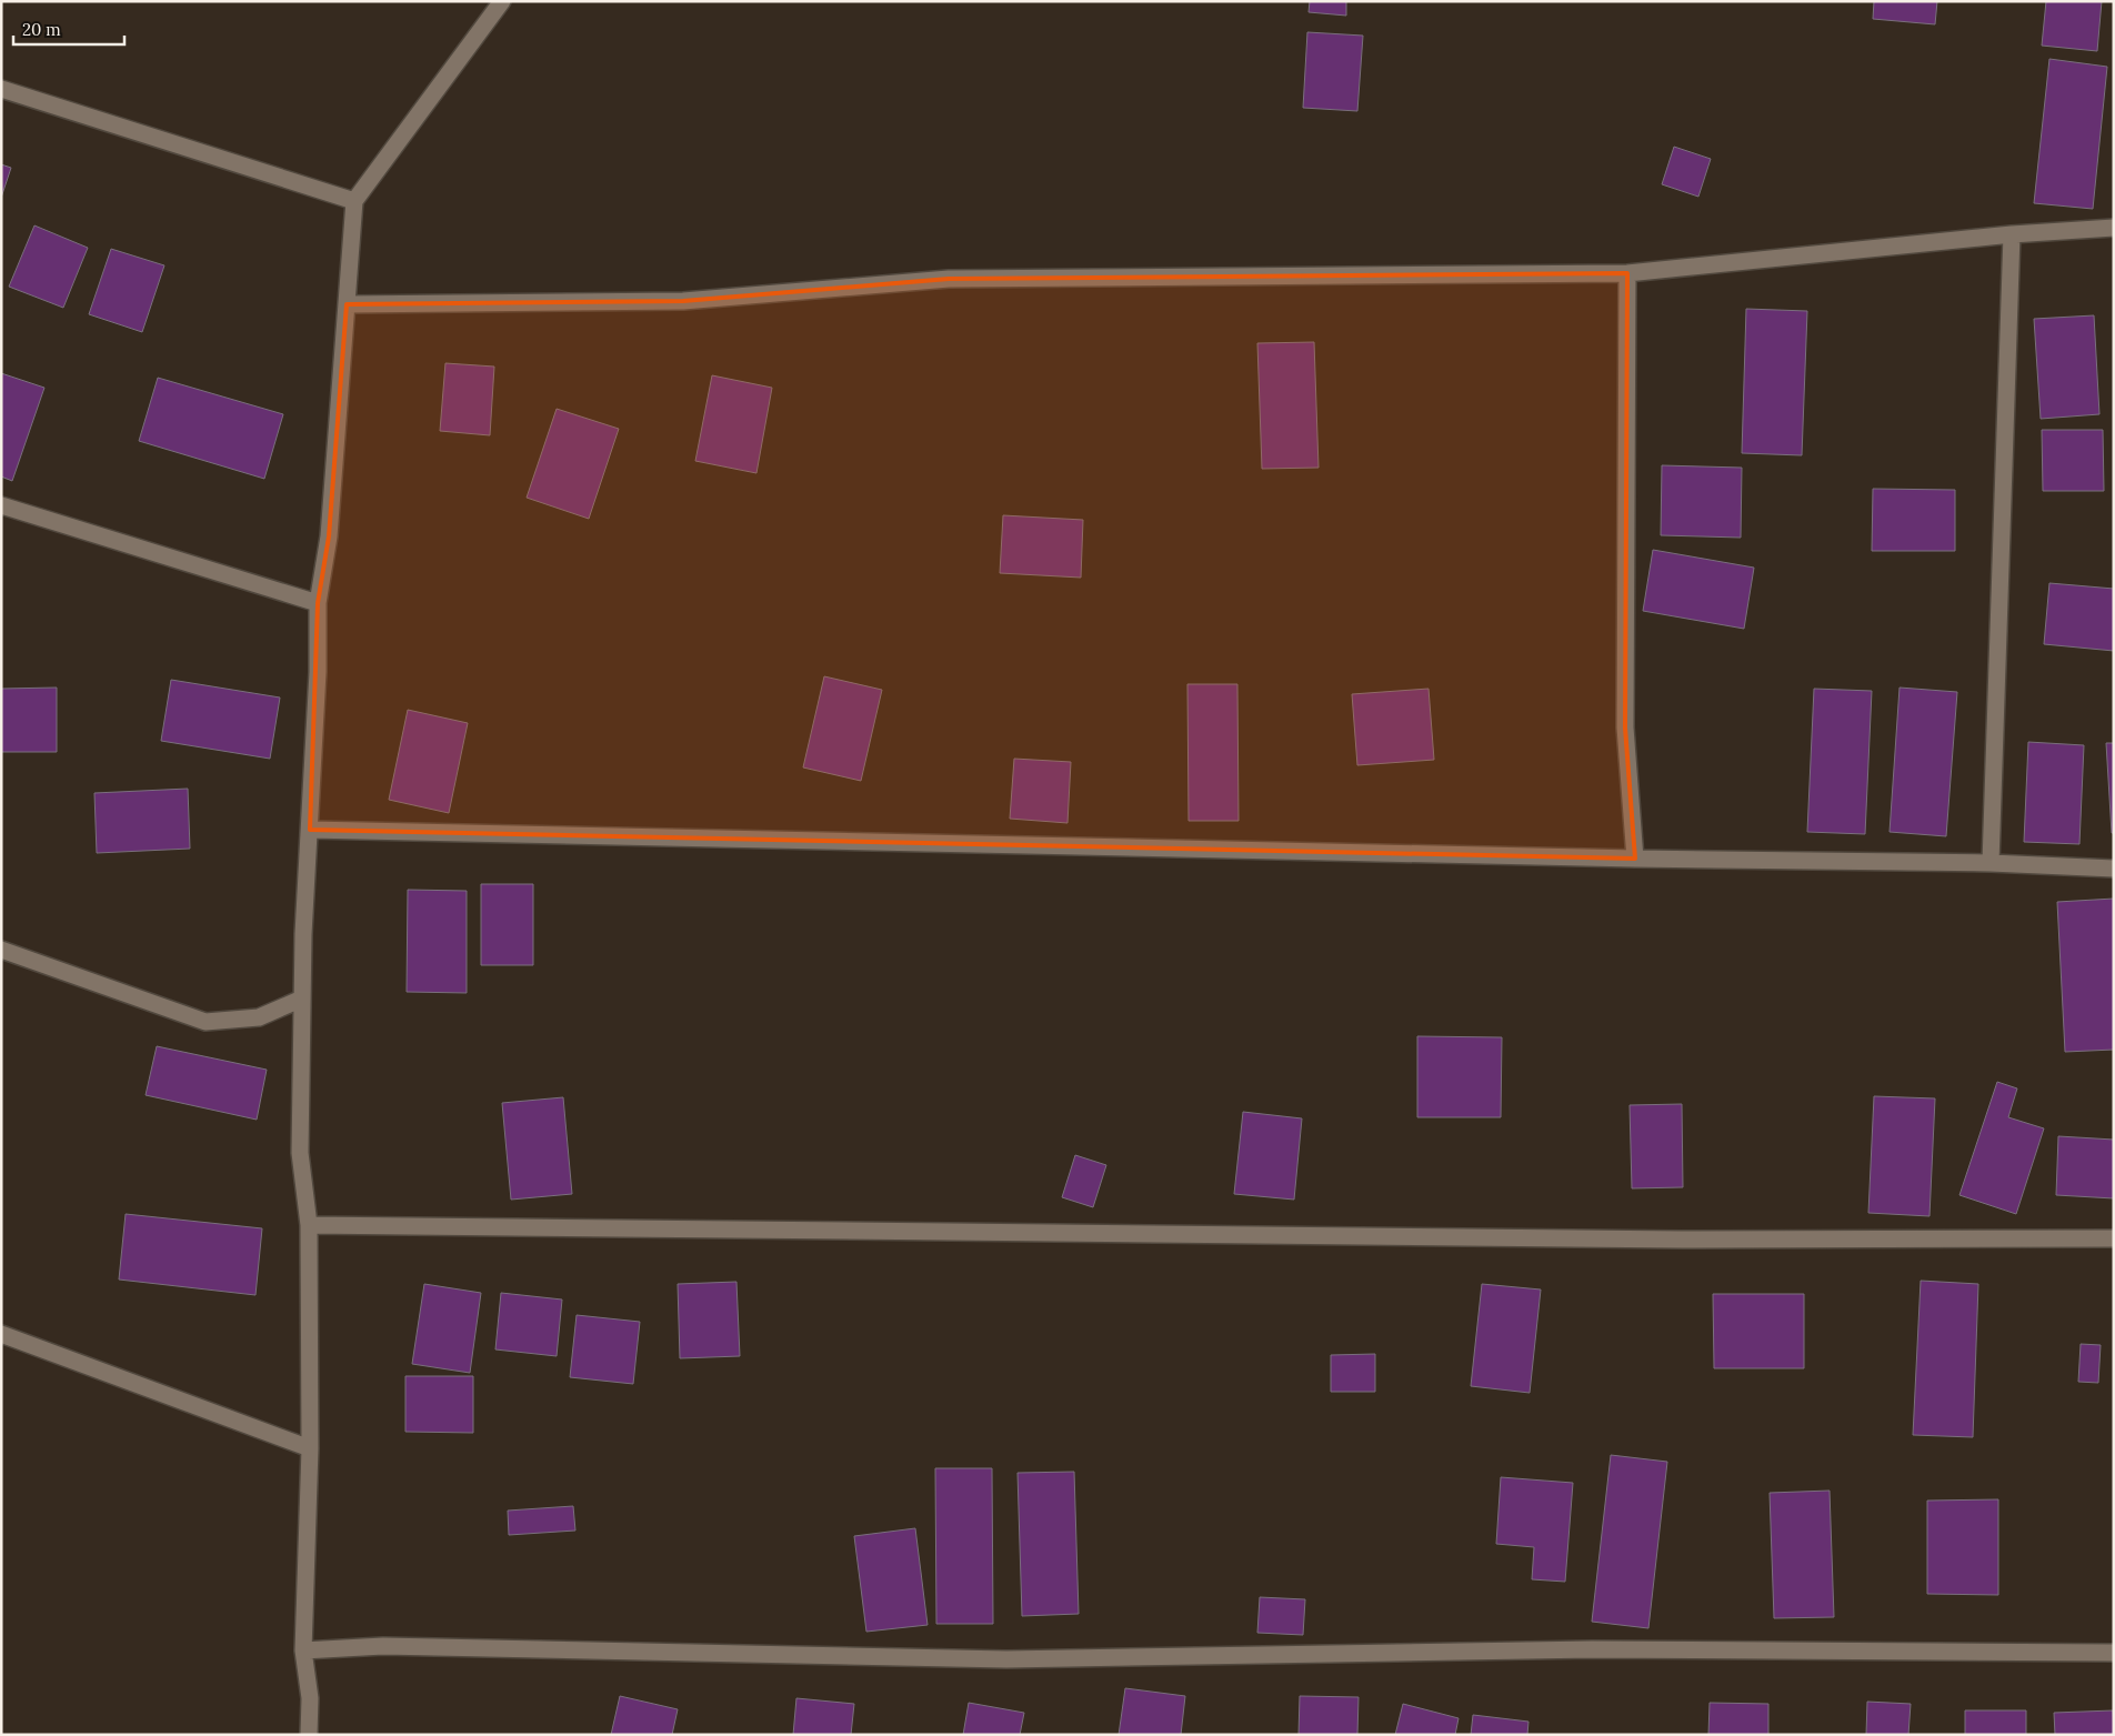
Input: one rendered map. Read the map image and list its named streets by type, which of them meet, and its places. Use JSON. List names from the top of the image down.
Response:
{
  "scale_bar": "20 m"
}
